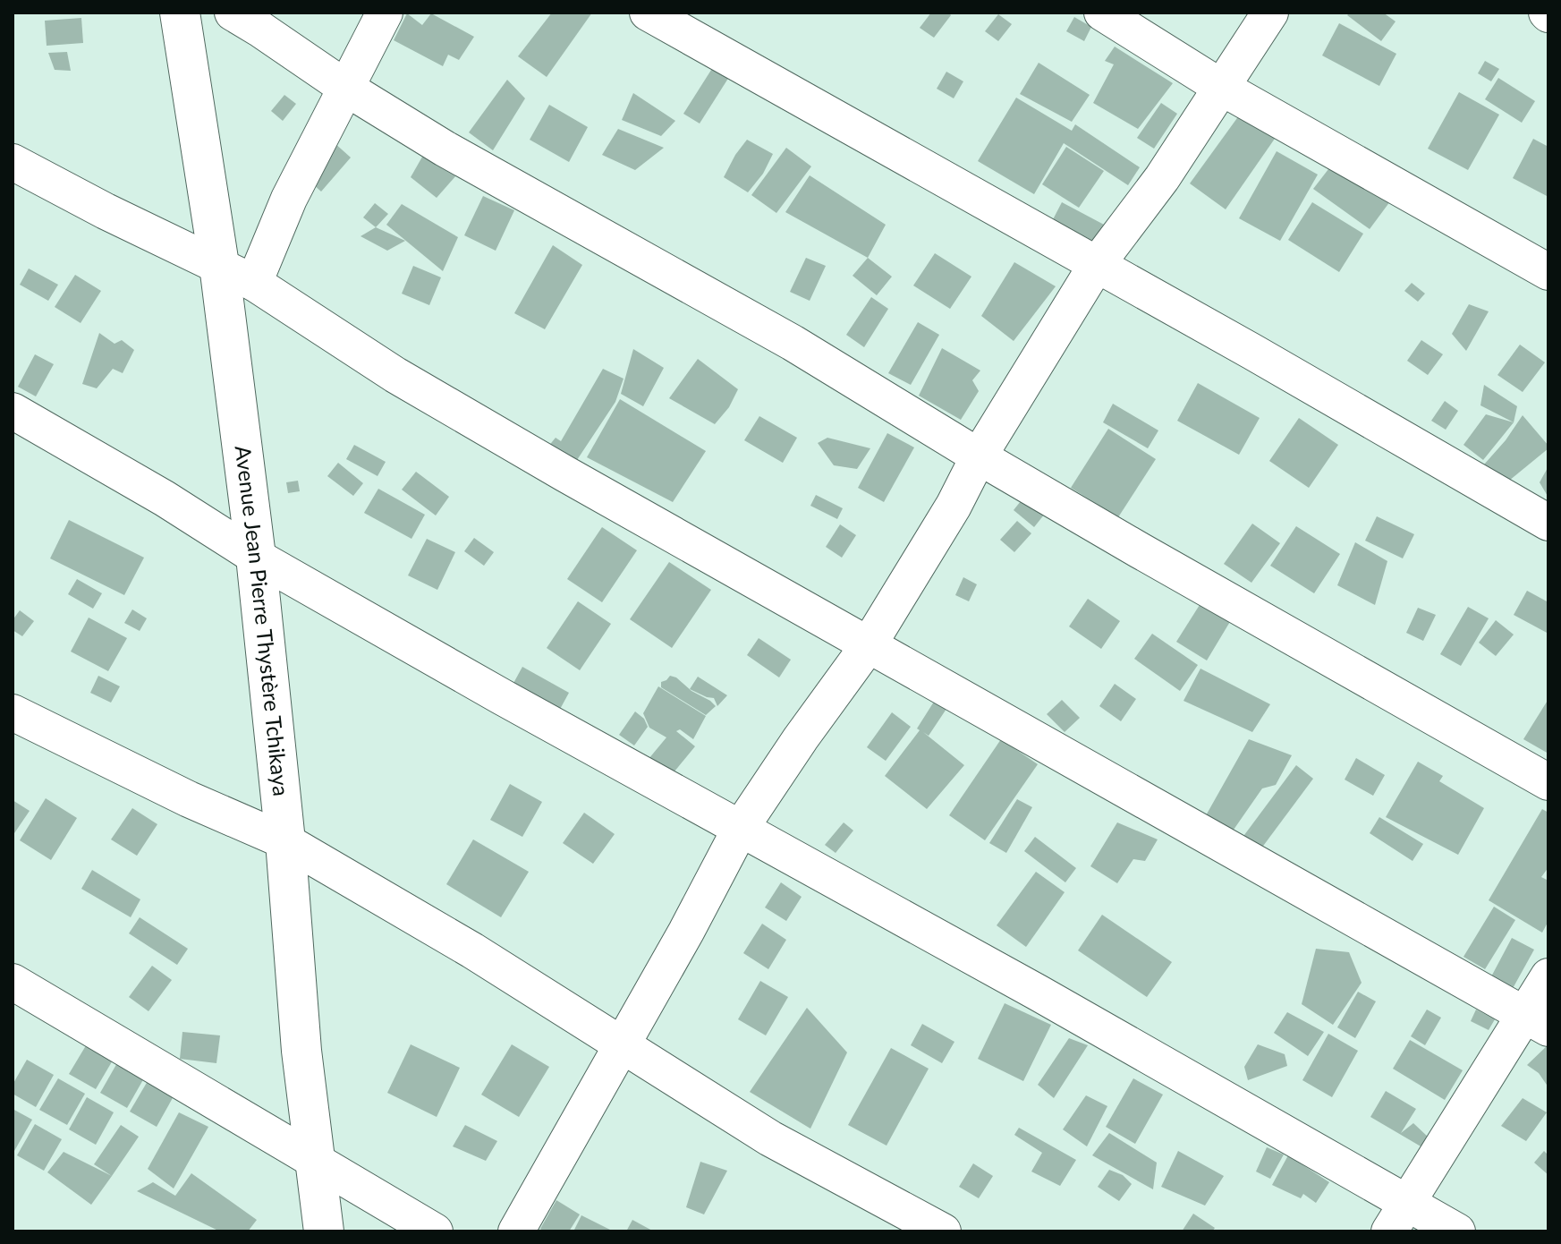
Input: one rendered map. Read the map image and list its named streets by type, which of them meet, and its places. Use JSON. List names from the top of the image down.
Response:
{
  "streets": {
    "street": ["Avenue Jean Pierre Thystère Tchikaya"]
  }
}
